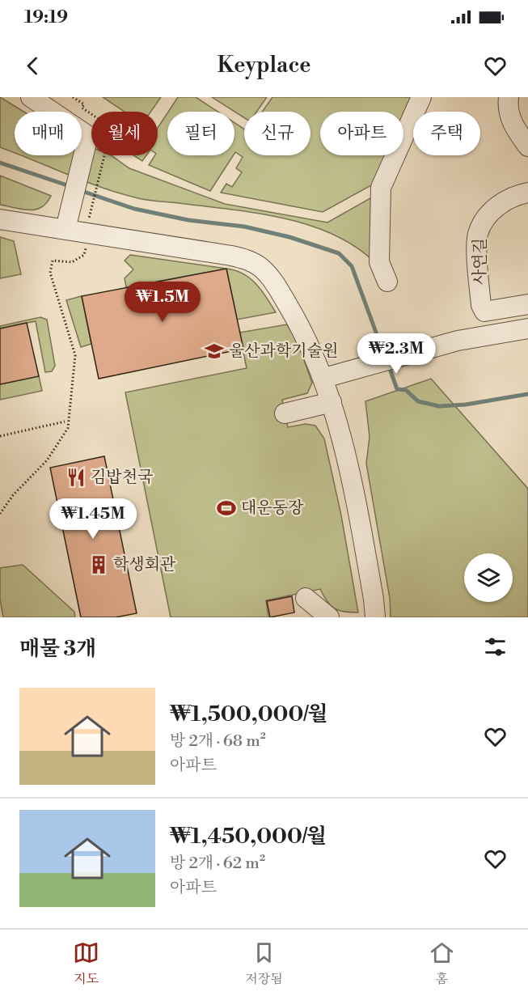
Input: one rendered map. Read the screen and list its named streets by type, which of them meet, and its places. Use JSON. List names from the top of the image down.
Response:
{
  "streets": {
    "street": ["사연길"]
  },
  "places": {
    "school or university": ["울산과학기술원"],
    "restaurant": ["김밥천국"],
    "sports": ["대운동장"],
    "building": ["학생회관"]
  },
  "page": {
    "status": "19:19",
    "header": "Keyplace",
    "chip": [
      "매매",
      "월세",
      "필터",
      "신규",
      "아파트",
      "주택"
    ],
    "price": ["₩1.5M", "₩2.3M", "₩1.45M"],
    "heading": "매물 3개",
    "list": [
      {
        "name": "₩1,500,000/월",
        "note": "방 2개 · 68 m² · 아파트"
      },
      {
        "name": "₩1,450,000/월",
        "note": "방 2개 · 62 m² · 아파트"
      }
    ],
    "tabs": ["지도", "저장됨", "홈"]
  }
}
